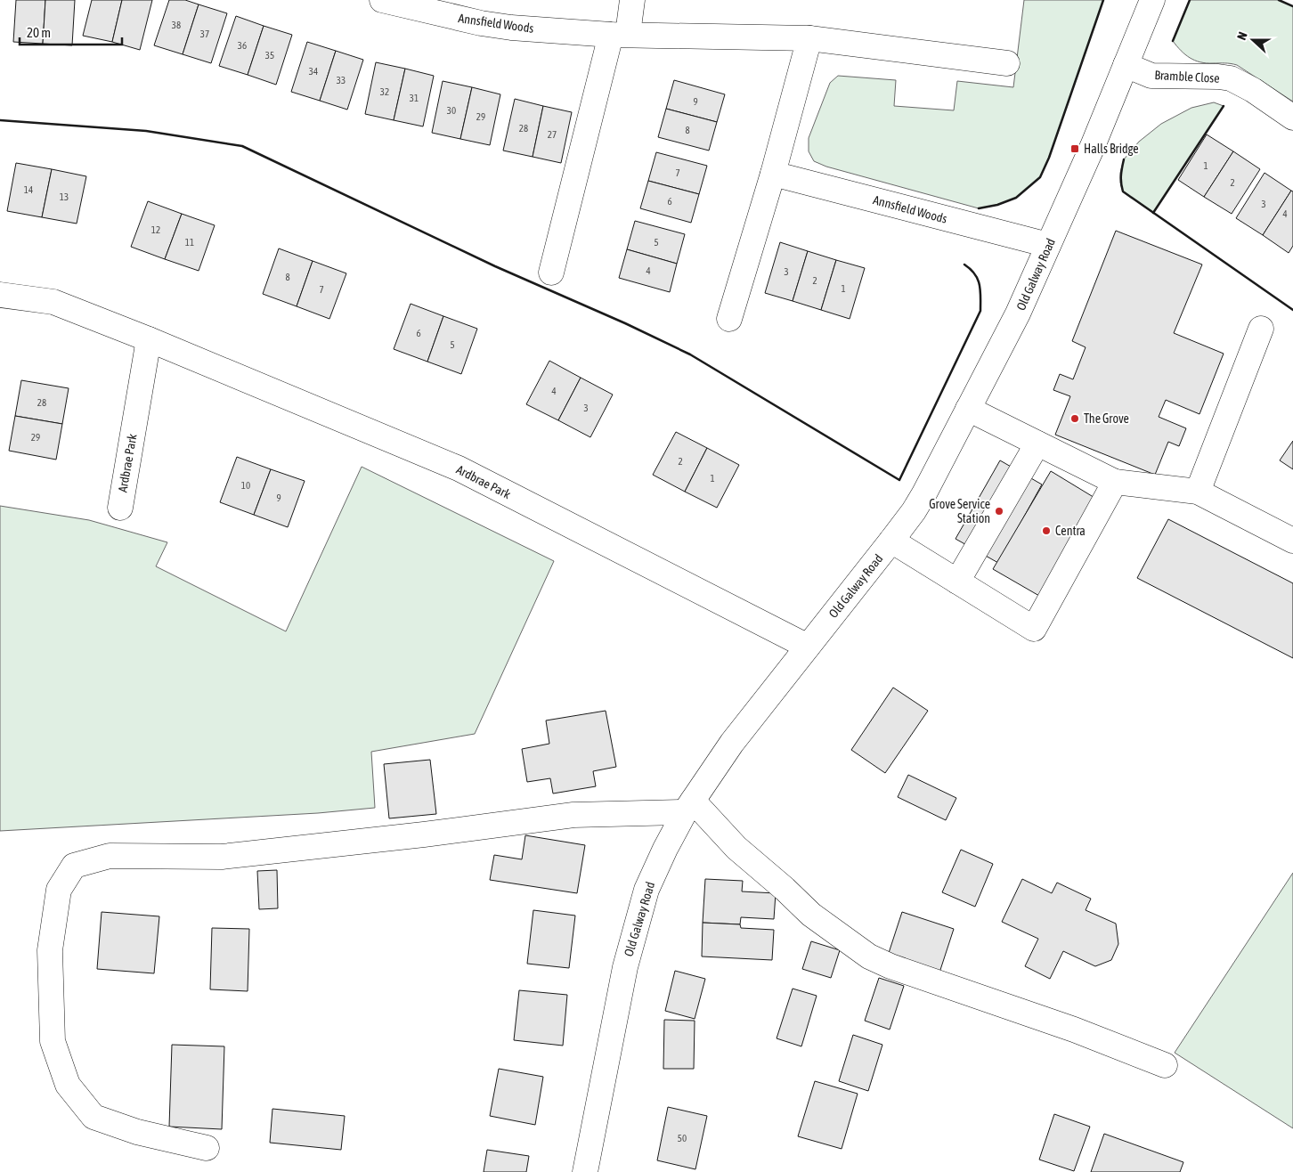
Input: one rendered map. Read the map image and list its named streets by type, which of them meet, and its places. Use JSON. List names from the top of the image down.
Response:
{
  "streets": {
    "street": [
      "Annsfield Woods",
      "Bramble Close",
      "Old Galway Road",
      "Ardbrae Park"
    ]
  },
  "crossings": [
    ["Annsfield Woods", "Old Galway Road"],
    ["Bramble Close", "Old Galway Road"],
    ["Old Galway Road", "Ardbrae Park"]
  ],
  "places": {
    "transit": ["Halls Bridge"],
    "other": ["The Grove", "Grove Service Station", "Centra"]
  },
  "house_numbers": [
    "38",
    "37",
    "36",
    "35",
    "34",
    "33",
    "32",
    "31",
    "9",
    "30",
    "29",
    "28",
    "8",
    "27",
    "1",
    "7",
    "2",
    "14",
    "13",
    "6",
    "3",
    "4",
    "12",
    "11",
    "5",
    "4",
    "3",
    "8",
    "2",
    "1",
    "7",
    "6",
    "5",
    "4",
    "28",
    "3",
    "29",
    "2",
    "1",
    "10",
    "9",
    "50"
  ],
  "scale_bar": "20 m",
  "north": "left"
}
